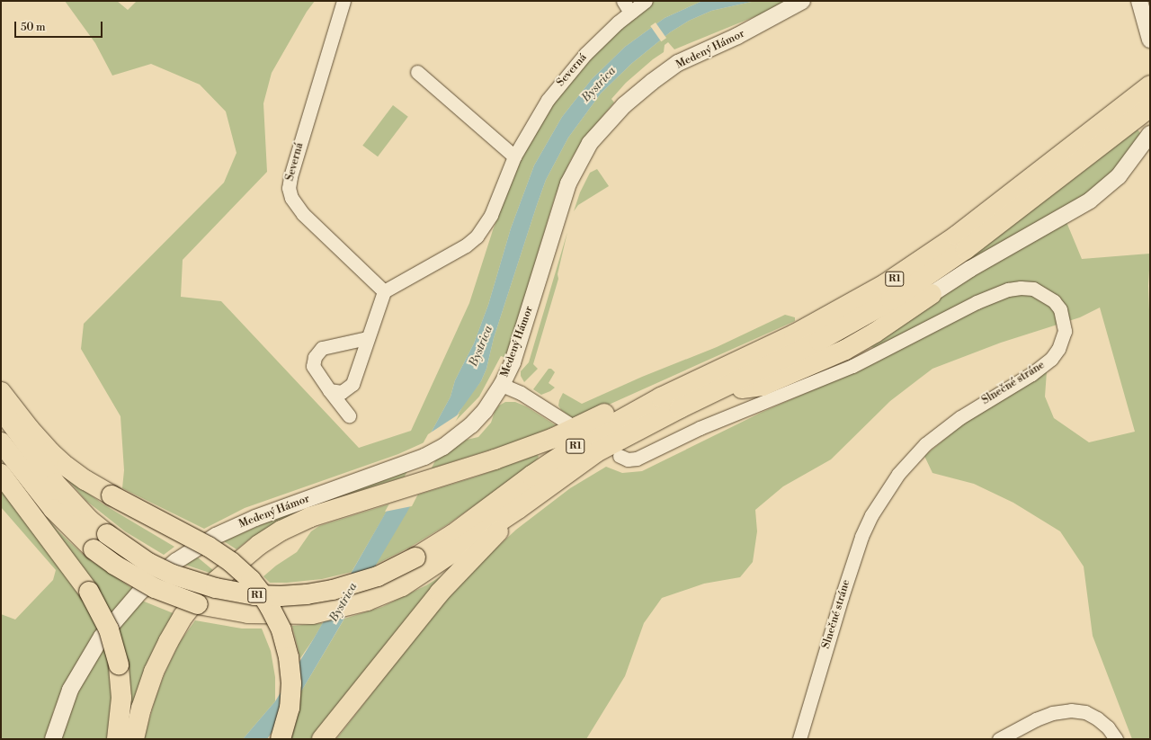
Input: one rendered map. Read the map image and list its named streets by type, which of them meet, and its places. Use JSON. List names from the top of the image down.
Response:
{
  "streets": {
    "highway": ["R1"],
    "street": ["Medený Hámor", "Severná", "Slnečné stráne"]
  },
  "water": ["Bystrica"],
  "scale_bar": "50 m"
}
